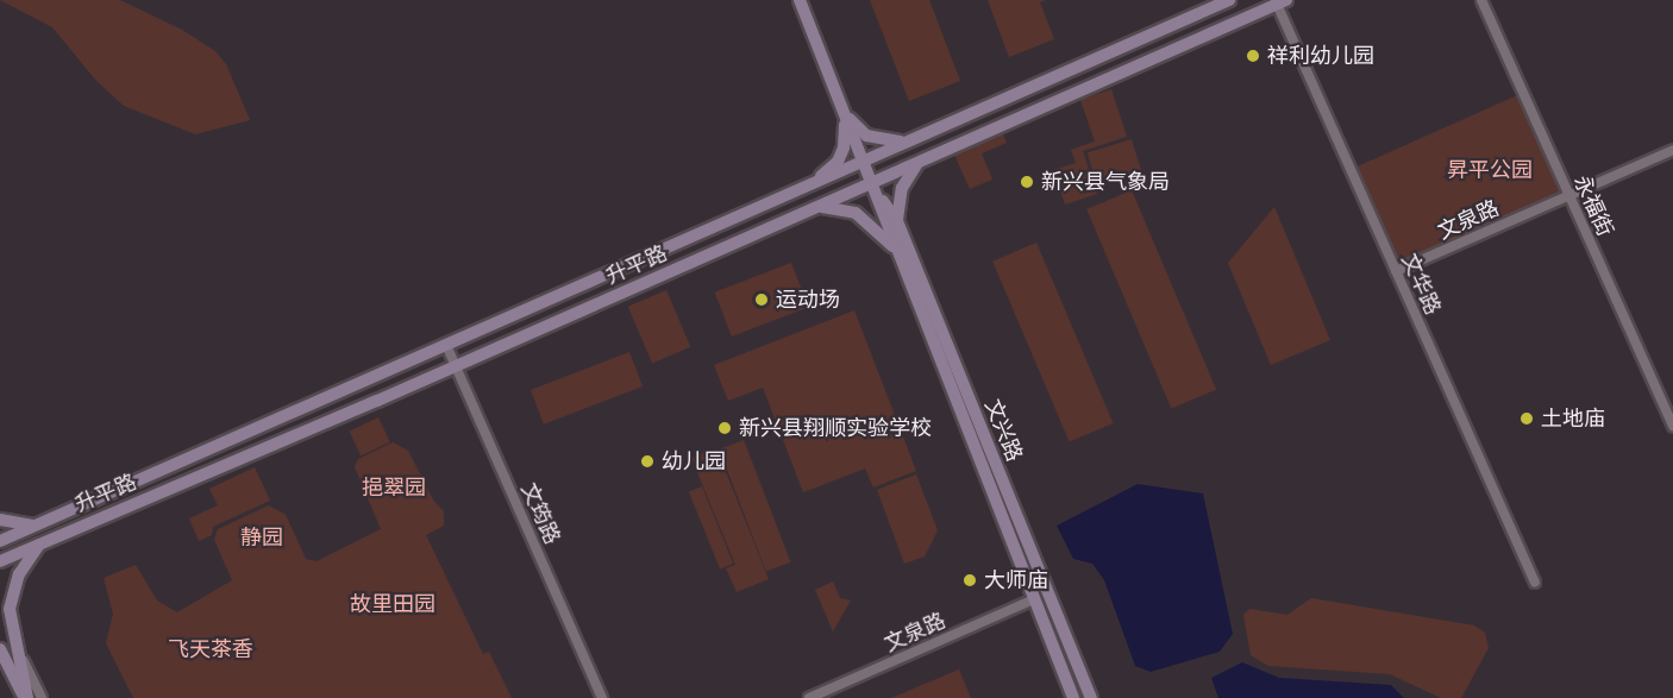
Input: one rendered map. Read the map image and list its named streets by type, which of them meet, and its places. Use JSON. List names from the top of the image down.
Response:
{
  "streets": {
    "street": [
      "永福街",
      "文泉路",
      "升平路",
      "文华路",
      "文兴路",
      "文筠路"
    ]
  },
  "crossings": [
    ["永福街", "文泉路"],
    ["文泉路", "文华路"],
    ["文泉路", "文兴路"],
    ["升平路", "文华路"],
    ["升平路", "文兴路"],
    ["升平路", "文筠路"]
  ],
  "parks": [
    "昇平公园",
    "挹翠园",
    "静园",
    "故里田园",
    "飞天茶香"
  ],
  "places": [
    "祥利幼儿园",
    "新兴县气象局",
    "运动场",
    "土地庙",
    "新兴县翔顺实验学校",
    "幼儿园",
    "大师庙"
  ]
}
